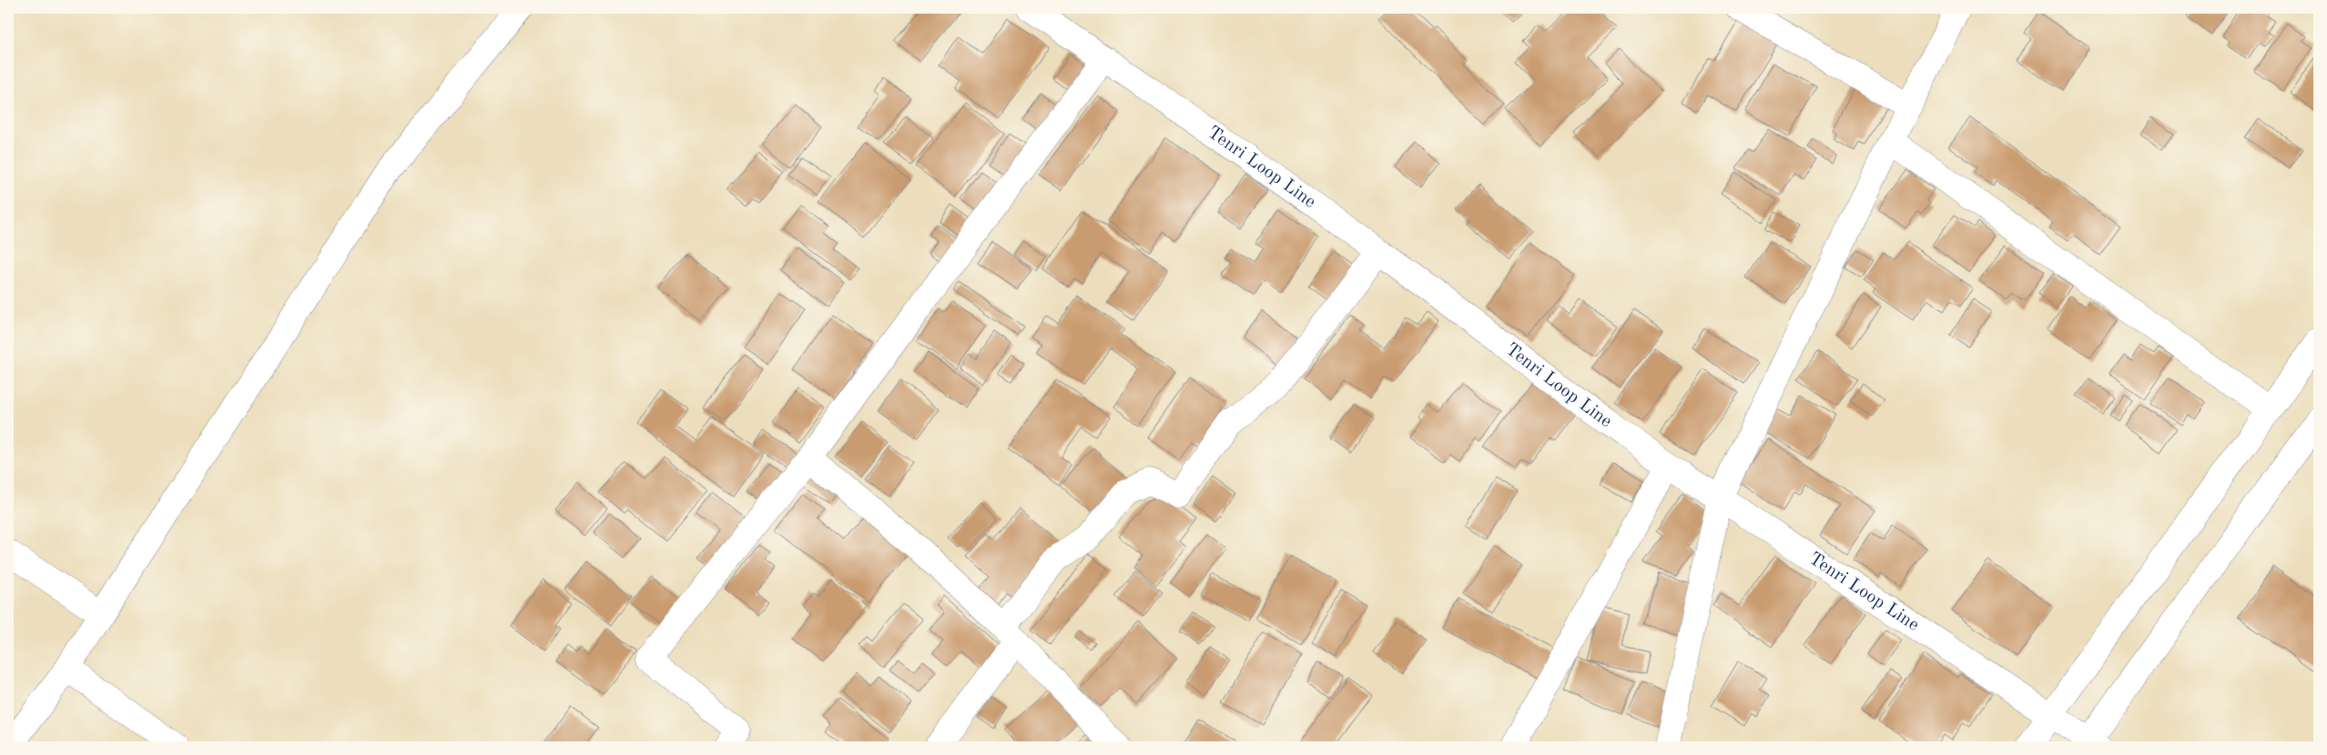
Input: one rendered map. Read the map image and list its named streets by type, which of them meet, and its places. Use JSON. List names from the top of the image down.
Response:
{
  "streets": {
    "street": ["Tenri Loop Line"]
  }
}
